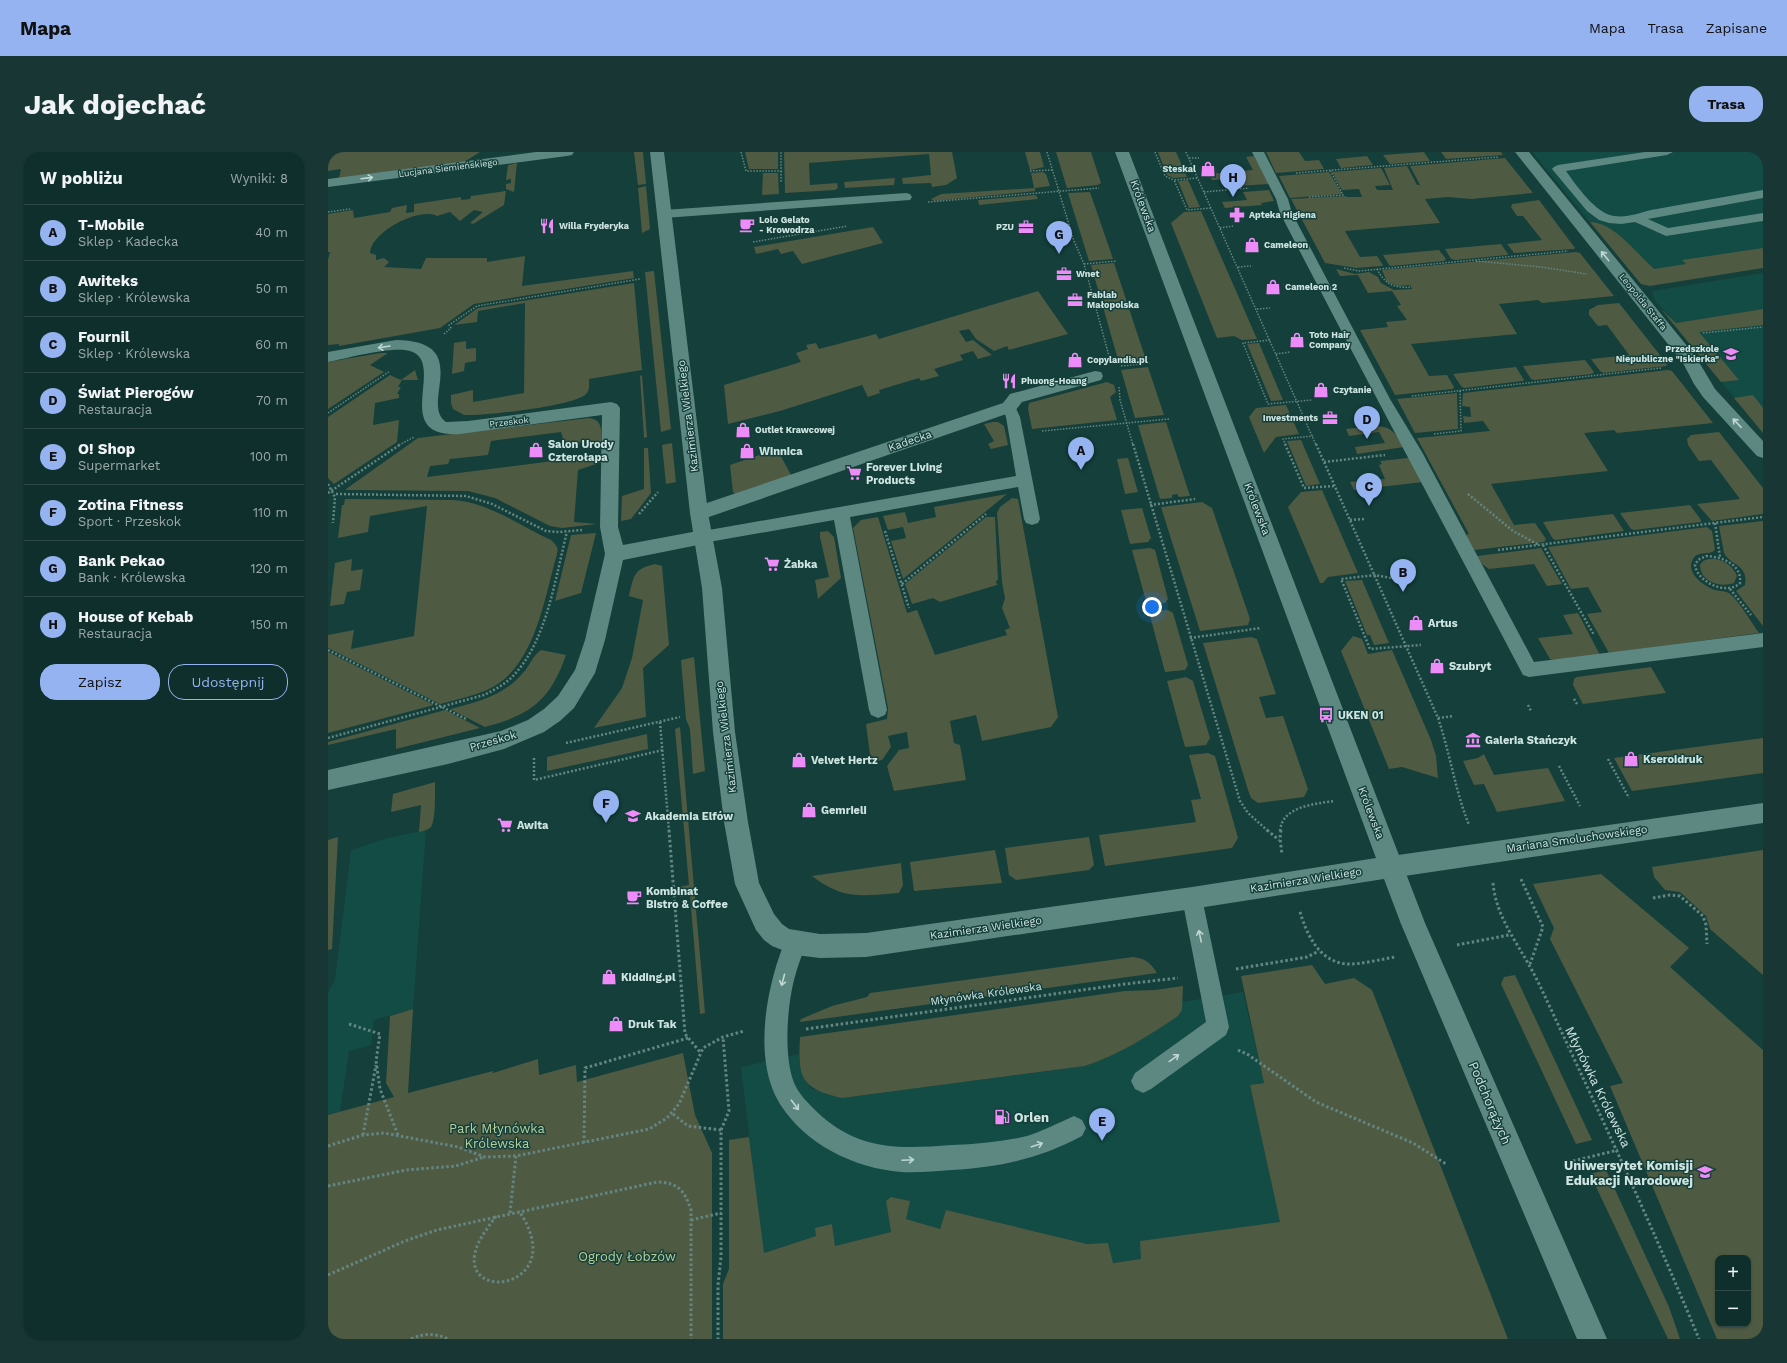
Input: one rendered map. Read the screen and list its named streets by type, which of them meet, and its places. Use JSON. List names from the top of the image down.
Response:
{
  "streets": {
    "street": [
      "Lucjana Siemieńskiego",
      "Królewska",
      "Leopolda Staffa",
      "Kazimierza Wielkiego",
      "Przeskok",
      "Kadecka",
      "Mariana Smoluchowskiego",
      "Podchorążych"
    ],
    "path": ["Młynówka Królewska"]
  },
  "crossings": [
    ["Królewska", "Kazimierza Wielkiego"],
    ["Królewska", "Mariana Smoluchowskiego"],
    ["Królewska", "Podchorążych"],
    ["Kazimierza Wielkiego", "Kadecka"],
    ["Kazimierza Wielkiego", "Mariana Smoluchowskiego"],
    ["Kazimierza Wielkiego", "Podchorążych"],
    ["Mariana Smoluchowskiego", "Podchorążych"]
  ],
  "one_way": ["Lucjana Siemieńskiego", "Leopolda Staffa"],
  "parks": ["Park Młynówka Królewska", "Ogrody Łobzów"],
  "places": {
    "shop": [
      "Steskal",
      "Cameleon",
      "Cameleon 2",
      "Toto Hair Company",
      "Copylandia.pl",
      "Czytanie",
      "Outlet Krawcowej",
      "Salon Urody Czterołapa",
      "Winnica",
      "Artus",
      "Szubryt",
      "Kseroidruk",
      "Velvet Hertz",
      "Gemrieli",
      "Kidding.pl",
      "Druk Tak"
    ],
    "pharmacy": ["Apteka Higiena"],
    "cafe": ["Lolo Gelato - Krowodrza", "Kombinat Bistro & Coffee"],
    "restaurant": ["Willa Fryderyka", "Phuong-Hoang"],
    "office": [
      "PZU",
      "Wnet",
      "Fablab Małopolska",
      "Investments"
    ],
    "school or university": ["Przedszkole Niepubliczne \"Iskierka\"", "Akademia Elfów", "Uniwersytet Komisji Edukacji Narodowej"],
    "supermarket": ["Forever Living Products", "Żabka", "Awita"],
    "bus stop": ["UKEN 01"],
    "museum": ["Galeria Stańczyk"],
    "fuel station": ["Orlen"]
  },
  "page": {
    "header": "Mapa",
    "nav": ["Mapa", "Trasa", "Zapisane"],
    "buttons": [
      "Trasa",
      ["Zapisz", "Udostępnij"]
    ],
    "title": "Jak dojechać",
    "heading": ["W pobliżu", "Wyniki: 8"],
    "pins": [
      "H",
      "G",
      "D",
      "A",
      "C",
      "B",
      "F",
      "E"
    ],
    "list": [
      {
        "mark": "A",
        "name": "T-Mobile",
        "note": "Sklep · Kadecka",
        "value": "40 m"
      },
      {
        "mark": "B",
        "name": "Awiteks",
        "note": "Sklep · Królewska",
        "value": "50 m"
      },
      {
        "mark": "C",
        "name": "Fournil",
        "note": "Sklep · Królewska",
        "value": "60 m"
      },
      {
        "mark": "D",
        "name": "Świat Pierogów",
        "note": "Restauracja",
        "value": "70 m"
      },
      {
        "mark": "E",
        "name": "O! Shop",
        "note": "Supermarket",
        "value": "100 m"
      },
      {
        "mark": "F",
        "name": "Zotina Fitness",
        "note": "Sport · Przeskok",
        "value": "110 m"
      },
      {
        "mark": "G",
        "name": "Bank Pekao",
        "note": "Bank · Królewska",
        "value": "120 m"
      },
      {
        "mark": "H",
        "name": "House of Kebab",
        "note": "Restauracja",
        "value": "150 m"
      }
    ],
    "map_buttons": ["+", "−"]
  }
}
